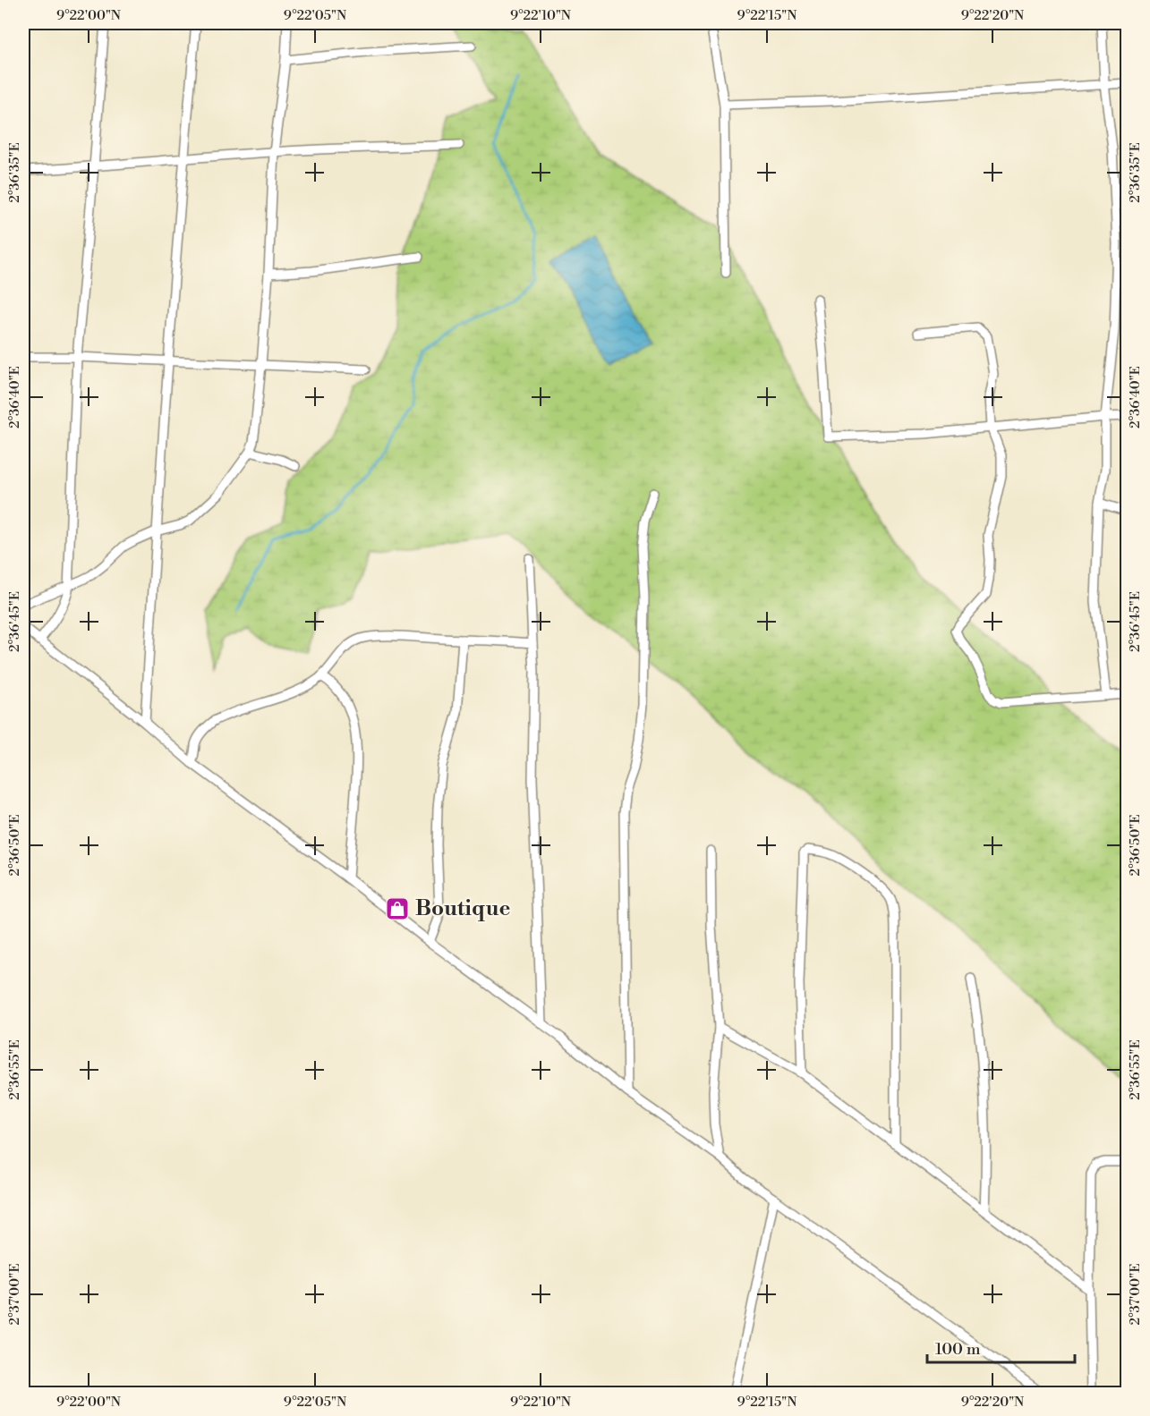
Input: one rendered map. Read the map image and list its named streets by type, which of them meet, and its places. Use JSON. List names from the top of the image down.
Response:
{
  "places": {
    "shop": ["Boutique"]
  },
  "scale_bar": "100 m",
  "coordinates": [
    "9°22'00\"N",
    "9°22'05\"N",
    "9°22'10\"N",
    "9°22'15\"N",
    "9°22'20\"N",
    "2°36'35\"E",
    "2°36'40\"E",
    "2°36'45\"E",
    "2°36'50\"E",
    "2°36'55\"E",
    "2°37'00\"E"
  ]
}
